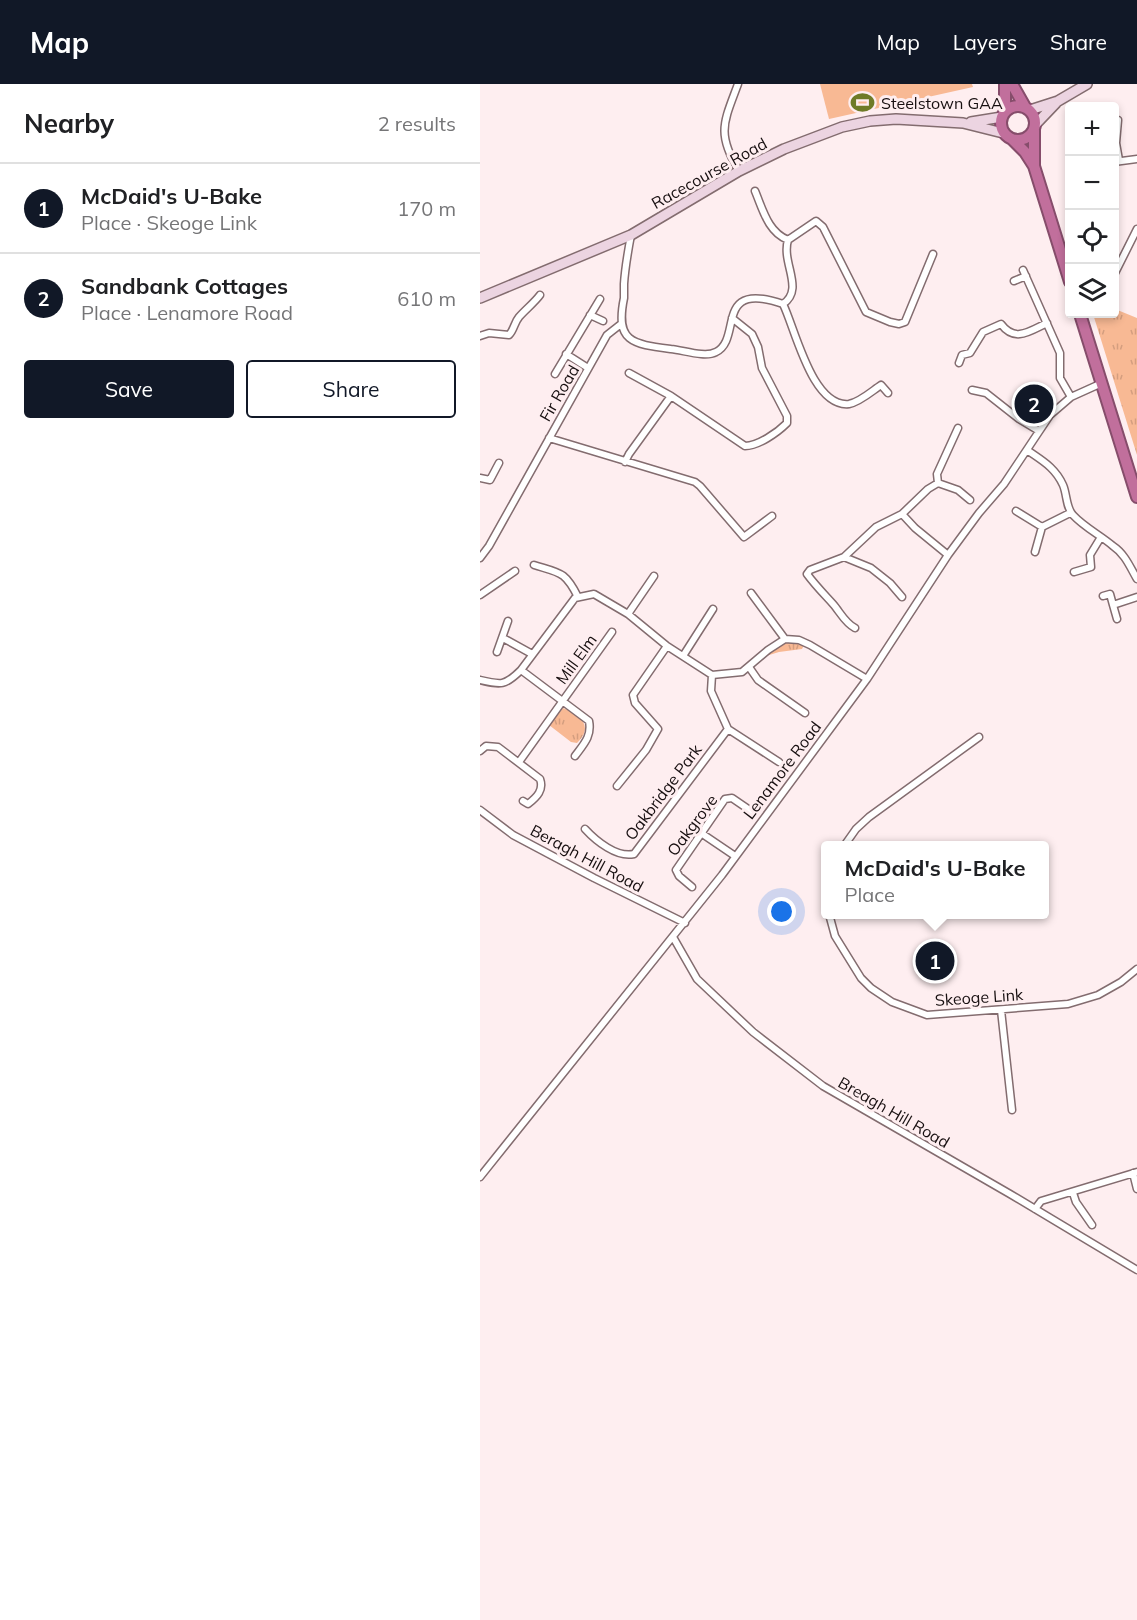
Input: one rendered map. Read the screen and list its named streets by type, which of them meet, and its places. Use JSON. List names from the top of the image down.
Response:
{
  "streets": {
    "street": [
      "Racecourse Road",
      "Fir Road",
      "Mill Elm",
      "Lenamore Road",
      "Oakbridge Park",
      "Oakgrove",
      "Beragh Hill Road",
      "Skeoge Link",
      "Breagh Hill Road"
    ]
  },
  "crossings": [
    ["Lenamore Road", "Beragh Hill Road"],
    ["Lenamore Road", "Breagh Hill Road"]
  ],
  "places": {
    "sports": ["Steelstown GAA"]
  },
  "page": {
    "header": "Map",
    "nav": ["Map", "Layers", "Share"],
    "heading": ["Nearby", "2 results"],
    "map_buttons": ["+", "−"],
    "list": [
      {
        "mark": "1",
        "name": "McDaid's U-Bake",
        "note": "Place · Skeoge Link",
        "value": "170 m"
      },
      {
        "mark": "2",
        "name": "Sandbank Cottages",
        "note": "Place · Lenamore Road",
        "value": "610 m"
      }
    ],
    "buttons": ["Save", "Share"],
    "pins": ["2", "1"],
    "popup": ["McDaid's U-Bake", "Place"]
  }
}
